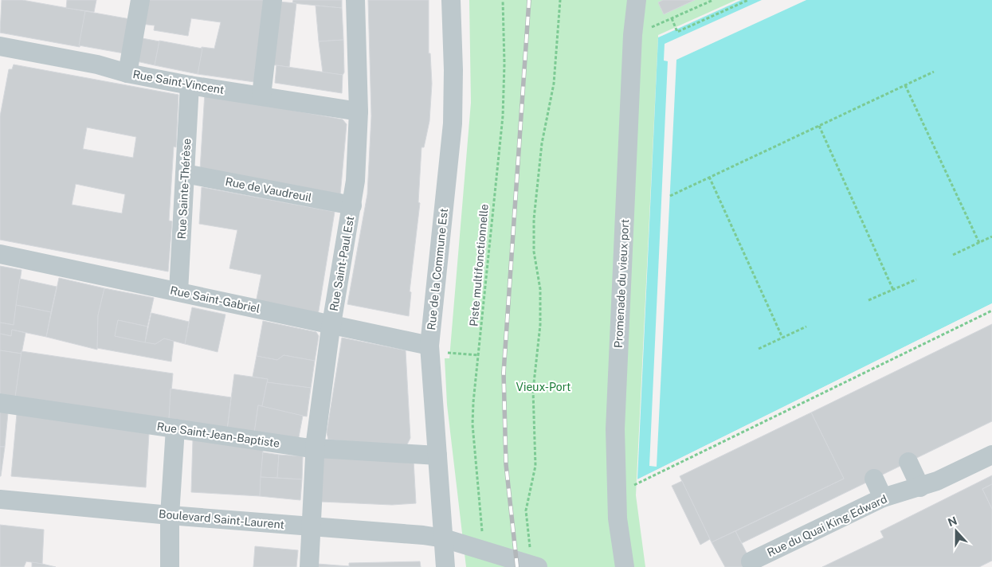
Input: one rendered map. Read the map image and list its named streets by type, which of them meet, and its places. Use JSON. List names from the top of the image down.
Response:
{
  "streets": {
    "street": [
      "Rue Saint-Vincent",
      "Rue Sainte-Thérèse",
      "Rue de Vaudreuil",
      "Rue Saint-Paul Est",
      "Rue de la Commune Est",
      "Promenade du vieux port",
      "Rue Saint-Gabriel",
      "Rue Saint-Jean-Baptiste",
      "Boulevard Saint-Laurent",
      "Rue du Quai King Edward"
    ],
    "path": ["Piste multifonctionnelle"]
  },
  "crossings": [
    ["Rue Saint-Vincent", "Rue Sainte-Thérèse"],
    ["Rue Saint-Vincent", "Rue Saint-Paul Est"],
    ["Rue Sainte-Thérèse", "Rue de Vaudreuil"],
    ["Rue Sainte-Thérèse", "Rue Saint-Gabriel"],
    ["Rue de Vaudreuil", "Rue Saint-Paul Est"],
    ["Rue Saint-Paul Est", "Rue Saint-Gabriel"],
    ["Rue Saint-Paul Est", "Rue Saint-Jean-Baptiste"],
    ["Rue Saint-Paul Est", "Boulevard Saint-Laurent"],
    ["Rue de la Commune Est", "Rue Saint-Gabriel"],
    ["Rue de la Commune Est", "Rue Saint-Jean-Baptiste"],
    ["Rue de la Commune Est", "Boulevard Saint-Laurent"]
  ],
  "parks": ["Vieux-Port"],
  "north": "top"
}
